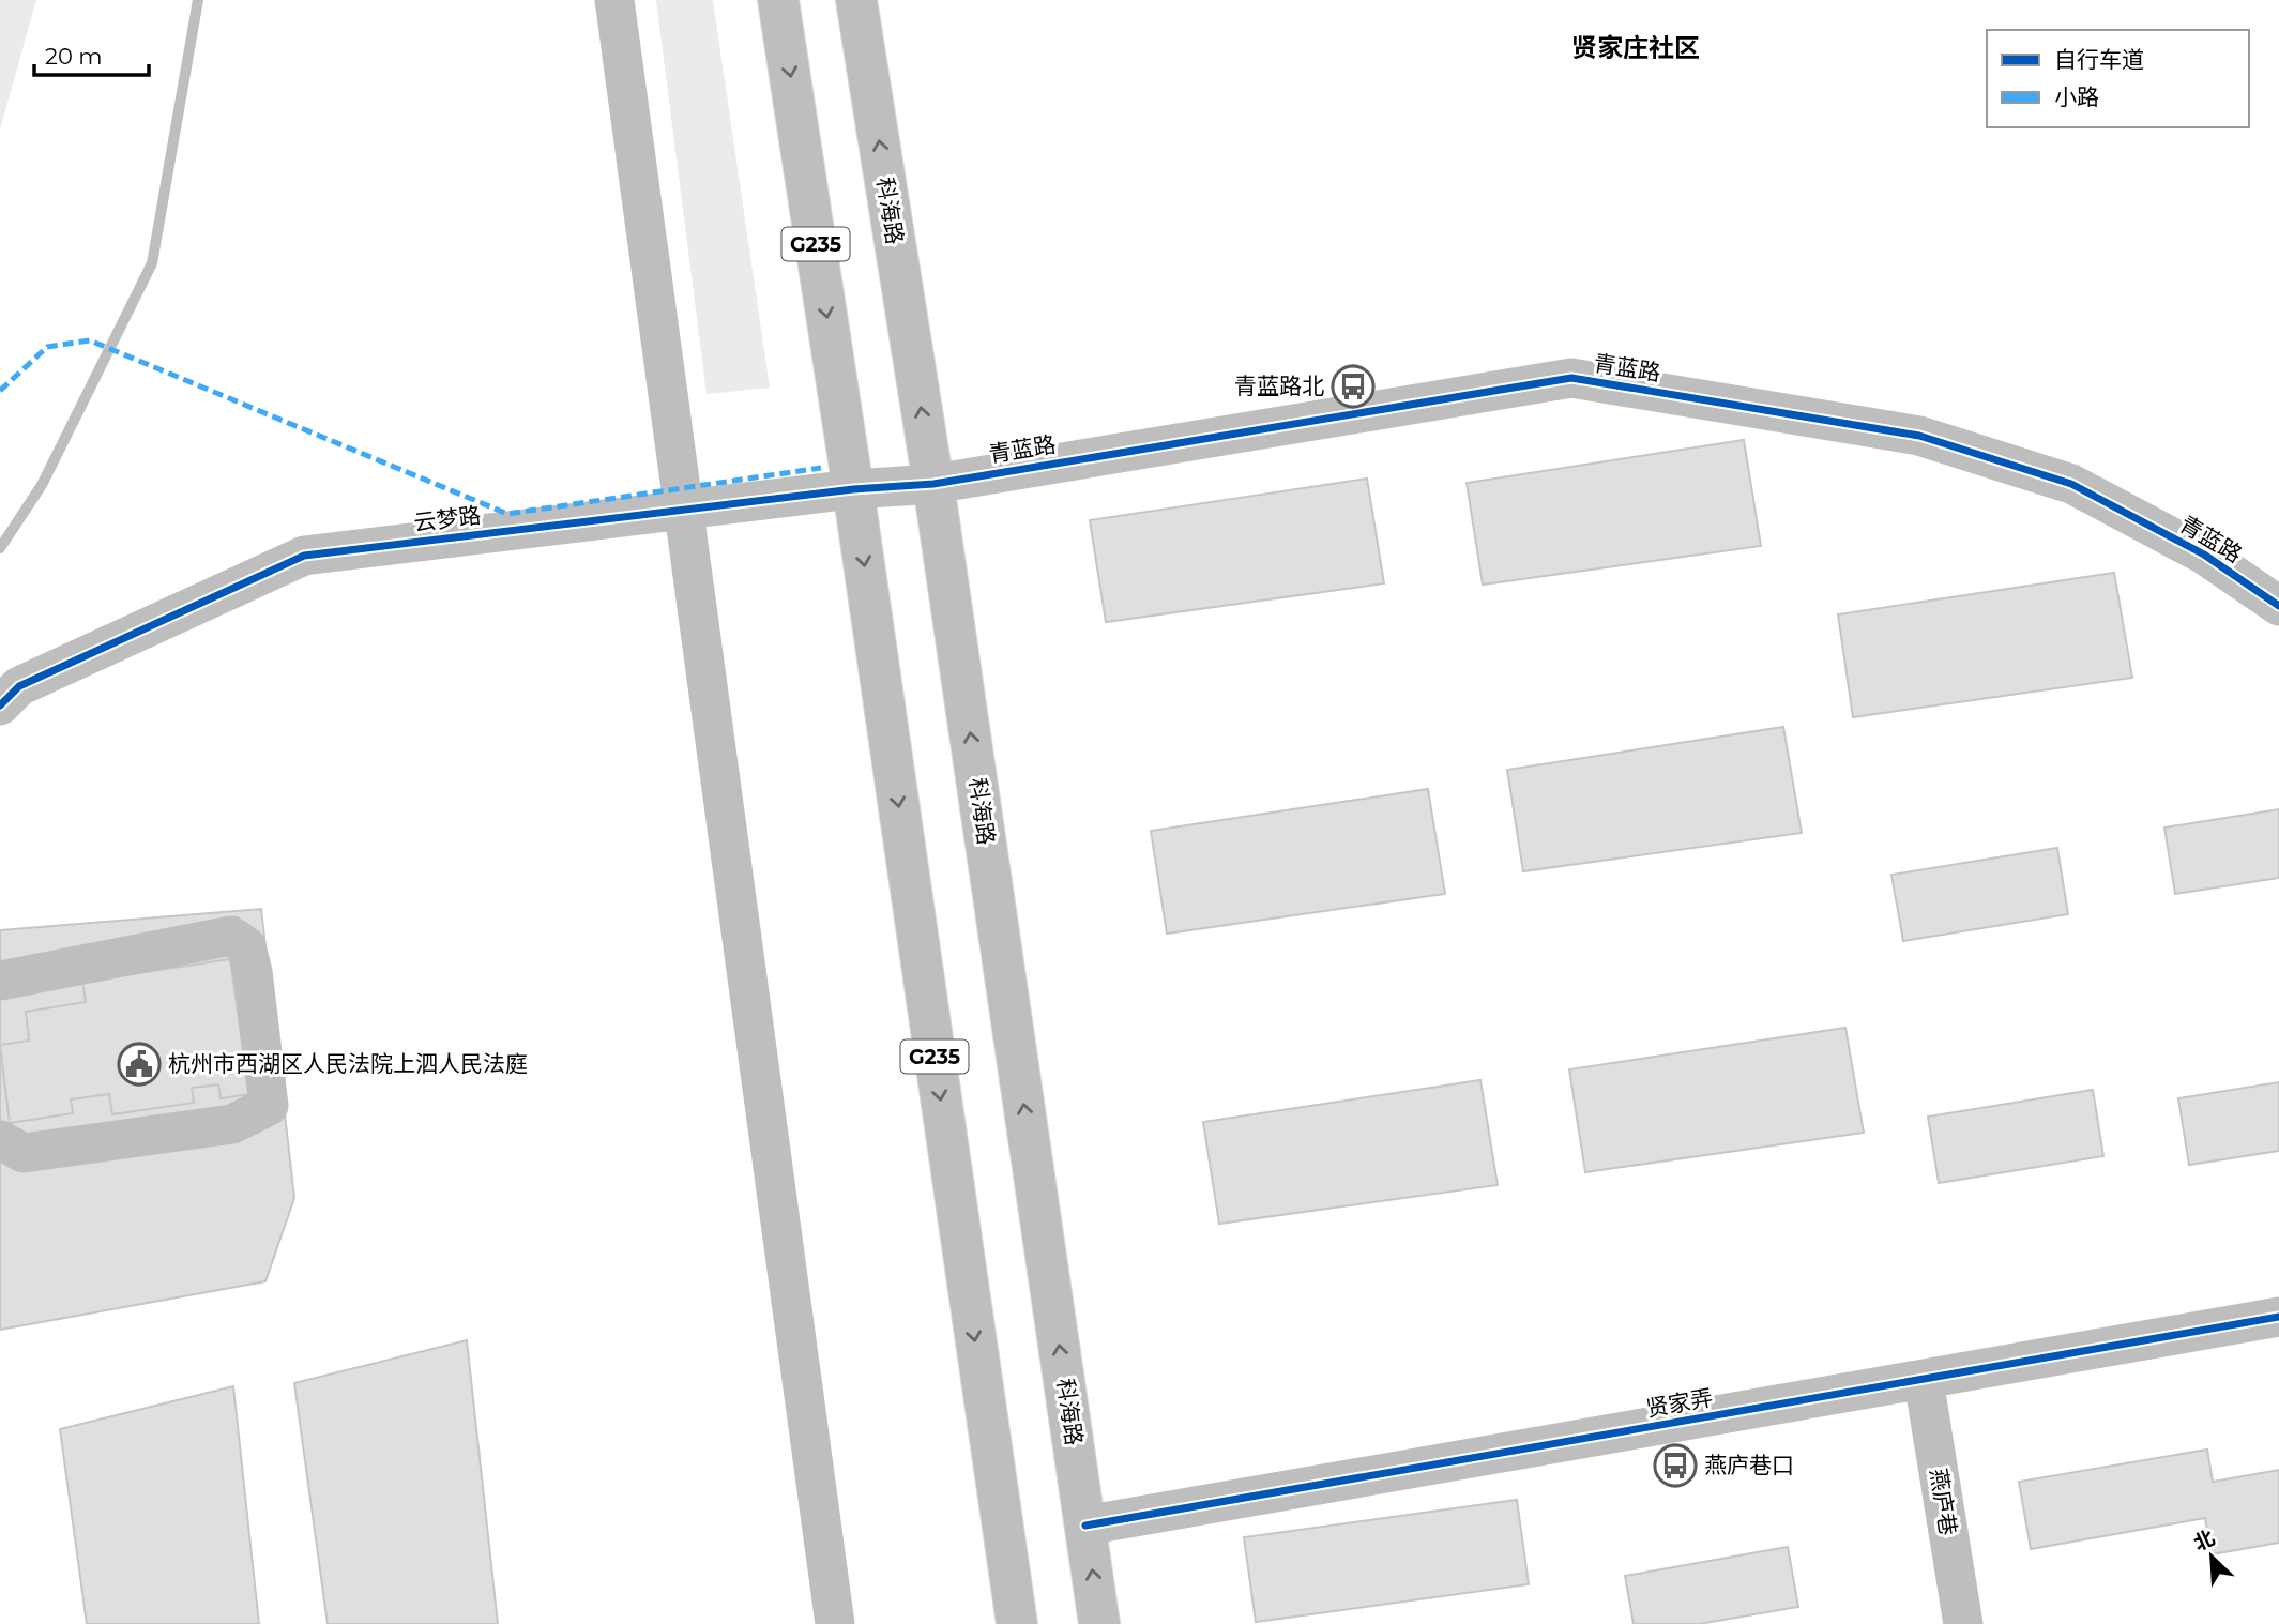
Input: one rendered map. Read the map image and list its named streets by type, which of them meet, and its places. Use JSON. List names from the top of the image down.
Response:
{
  "streets": {
    "highway": ["科海路", "G235"],
    "street": [
      "青蓝路",
      "云梦路",
      "贤家弄",
      "燕庐巷"
    ]
  },
  "crossings": [
    ["科海路", "青蓝路"],
    ["科海路", "云梦路"],
    ["科海路", "贤家弄"],
    ["G235", "云梦路"],
    ["青蓝路", "云梦路"],
    ["贤家弄", "燕庐巷"]
  ],
  "districts": ["贤家庄社区"],
  "places": {
    "bus stop": ["青蓝路北", "燕庐巷口"],
    "public building": ["杭州市西湖区人民法院上泗人民法庭"]
  },
  "legend": ["自行车道", "小路"],
  "scale_bar": "20 m",
  "north": "top left"
}
